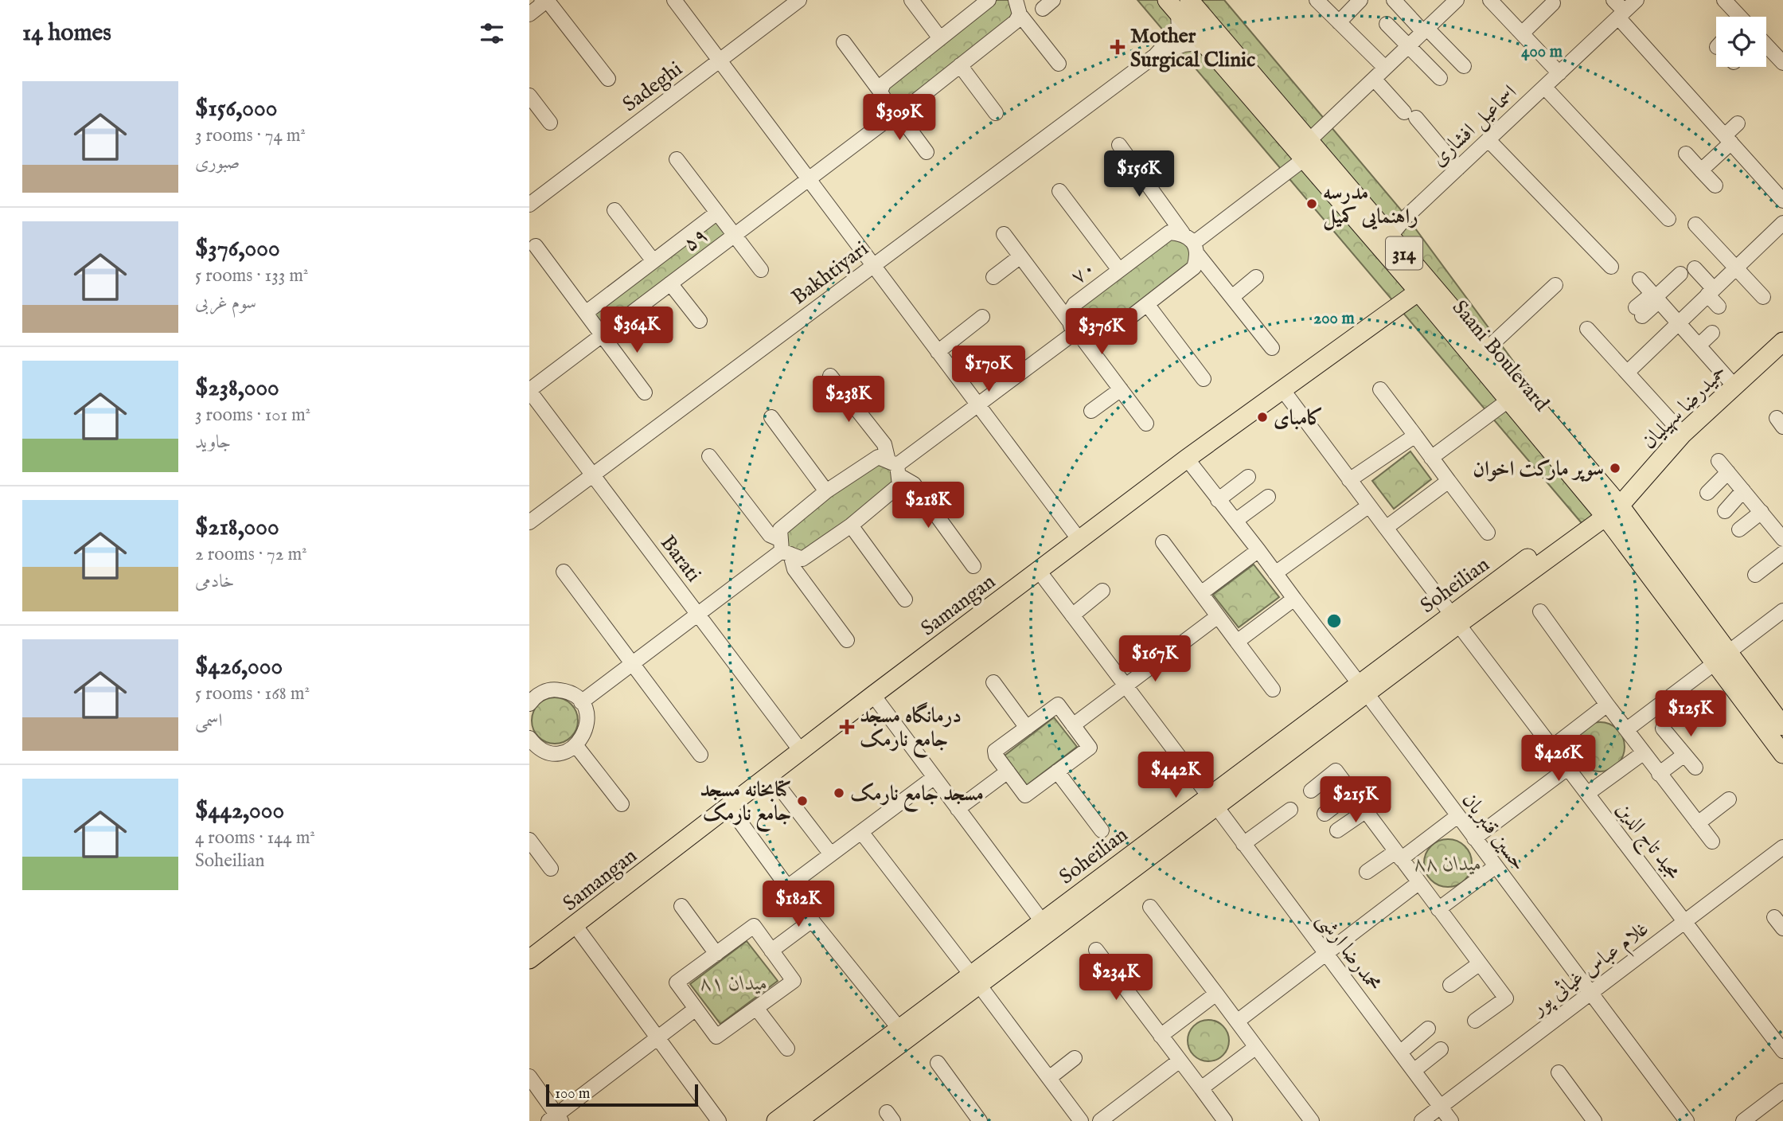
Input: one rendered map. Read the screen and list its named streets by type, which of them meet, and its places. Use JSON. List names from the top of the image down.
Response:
{
  "streets": {
    "main road": [
      "314",
      "Saani Boulevard",
      "حمیدرضا سهیلیان",
      "Soheilian",
      "Samangan"
    ],
    "street": [
      "Sadeghi",
      "اسماعیل افشاری",
      "۵۹",
      "۷۰",
      "Bakhtiyari",
      "Barati",
      "حسین قنبریان",
      "مجید تاج الدین",
      "محمدرضا ارشی",
      "غلام عباس غیاثی ‌پور"
    ]
  },
  "crossings": [
    ["اسماعیل افشاری", "Saani Boulevard"],
    ["۵۹", "Barati"],
    ["Bakhtiyari", "Barati"],
    ["Saani Boulevard", "حمیدرضا سهیلیان"],
    ["Saani Boulevard", "Soheilian"],
    ["Saani Boulevard", "Samangan"],
    ["حمیدرضا سهیلیان", "Soheilian"],
    ["Barati", "Samangan"],
    ["Soheilian", "حسین قنبریان"],
    ["Soheilian", "مجید تاج الدین"],
    ["Soheilian", "محمدرضا ارشی"],
    ["Samangan", "محمدرضا ارشی"],
    ["حسین قنبریان", "غلام عباس غیاثی ‌پور"],
    ["مجید تاج الدین", "غلام عباس غیاثی ‌پور"],
    ["محمدرضا ارشی", "غلام عباس غیاثی ‌پور"]
  ],
  "parks": ["میدان ۸۸", "میدان ۸۱"],
  "places": {
    "health": ["Mother Surgical Clinic", "درمانگاه مسجد جامع نارمک"],
    "other": [
      "مدرسه راهنمایی کمیل",
      "کامبای",
      "سوپر مارکت اخوان",
      "مسجد جامع نارمک",
      "کتابخانه مسجد جامع نارمک"
    ]
  },
  "scale_bar": "100 m",
  "page": {
    "heading": "14 homes",
    "list": [
      {
        "name": "$156,000",
        "note": "3 rooms · 74 m² · صبوری"
      },
      {
        "name": "$376,000",
        "note": "5 rooms · 133 m² · سوم غربی"
      },
      {
        "name": "$238,000",
        "note": "3 rooms · 101 m² · جاوید"
      },
      {
        "name": "$218,000",
        "note": "2 rooms · 72 m² · خادمی"
      },
      {
        "name": "$426,000",
        "note": "5 rooms · 168 m² · اسمی"
      },
      {
        "name": "$442,000",
        "note": "4 rooms · 144 m² · Soheilian"
      }
    ],
    "price": [
      "$309K",
      "$156K",
      "$364K",
      "$376K",
      "$170K",
      "$238K",
      "$218K",
      "$167K",
      "$125K",
      "$426K",
      "$442K",
      "$215K",
      "$182K",
      "$234K"
    ],
    "scale": "100 m"
  },
  "rings": ["400 m", "200 m"]
}
